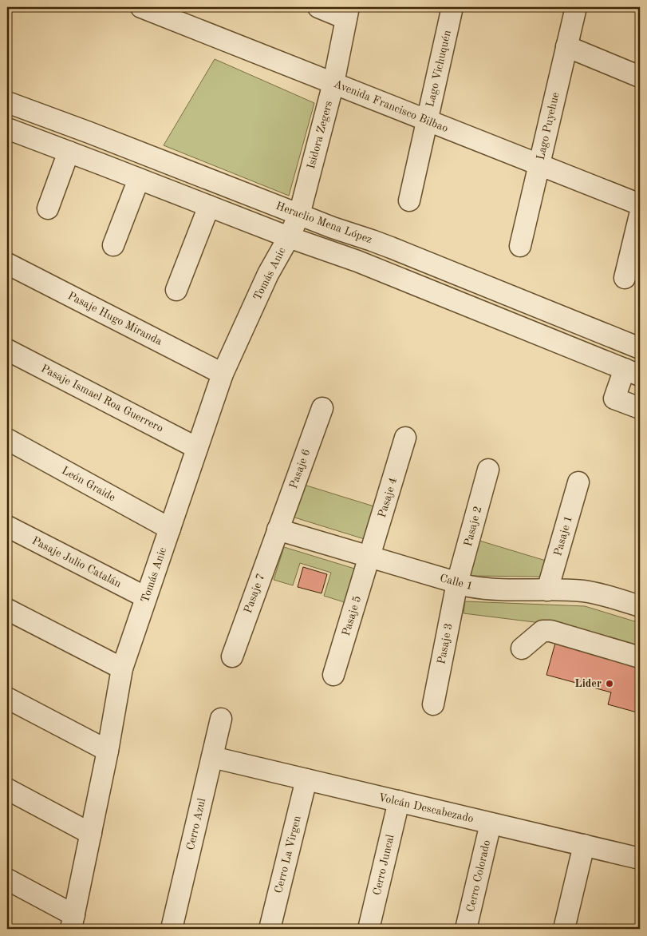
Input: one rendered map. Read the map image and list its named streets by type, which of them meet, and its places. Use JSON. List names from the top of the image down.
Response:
{
  "streets": {
    "street": [
      "Lago Vichuquén",
      "Avenida Francisco Bilbao",
      "Lago Puyehue",
      "Isidora Zegers",
      "Heraclio Mena López",
      "Tomás Anic",
      "Pasaje Hugo Miranda",
      "Pasaje Ismael Roa Guerrero",
      "Pasaje 6",
      "León Graide",
      "Pasaje 4",
      "Pasaje 2",
      "Pasaje 1",
      "Pasaje Julio Catalán",
      "Calle 1",
      "Pasaje 7",
      "Pasaje 5",
      "Pasaje 3",
      "Volcán Descabezado",
      "Cerro Azul",
      "Cerro La Virgen",
      "Cerro Juncal",
      "Cerro Colorado"
    ]
  },
  "crossings": [
    ["Lago Vichuquén", "Avenida Francisco Bilbao"],
    ["Avenida Francisco Bilbao", "Lago Puyehue"],
    ["Avenida Francisco Bilbao", "Isidora Zegers"],
    ["Isidora Zegers", "Heraclio Mena López"],
    ["Isidora Zegers", "Tomás Anic"],
    ["Tomás Anic", "Pasaje Hugo Miranda"],
    ["Tomás Anic", "Pasaje Ismael Roa Guerrero"],
    ["Tomás Anic", "León Graide"],
    ["Tomás Anic", "Pasaje Julio Catalán"],
    ["Pasaje 6", "Calle 1"],
    ["Pasaje 6", "Pasaje 7"],
    ["Pasaje 4", "Calle 1"],
    ["Pasaje 4", "Pasaje 5"],
    ["Pasaje 2", "Calle 1"],
    ["Pasaje 2", "Pasaje 3"],
    ["Pasaje 1", "Calle 1"],
    ["Calle 1", "Pasaje 7"],
    ["Calle 1", "Pasaje 5"],
    ["Calle 1", "Pasaje 3"],
    ["Volcán Descabezado", "Cerro Azul"],
    ["Volcán Descabezado", "Cerro La Virgen"],
    ["Volcán Descabezado", "Cerro Juncal"],
    ["Volcán Descabezado", "Cerro Colorado"]
  ],
  "places": ["Lider"]
}
